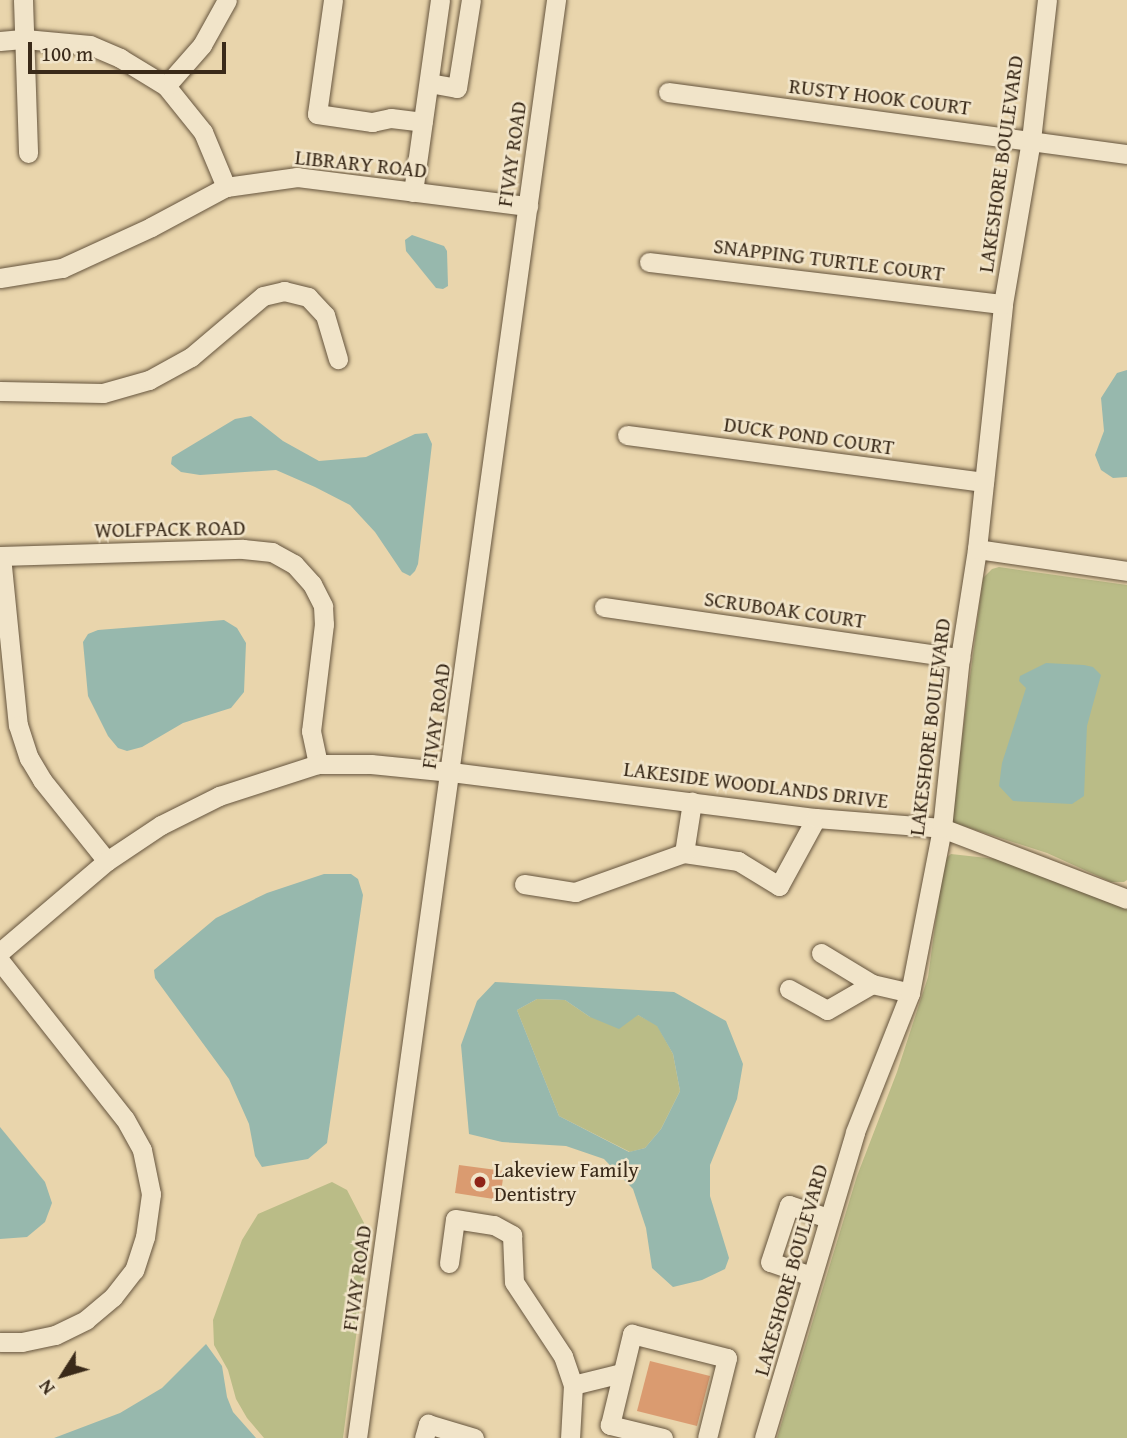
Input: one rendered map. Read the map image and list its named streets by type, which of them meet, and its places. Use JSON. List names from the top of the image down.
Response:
{
  "streets": {
    "street": [
      "RUSTY HOOK COURT",
      "FIVAY ROAD",
      "LIBRARY ROAD",
      "LAKESHORE BOULEVARD",
      "SNAPPING TURTLE COURT",
      "DUCK POND COURT",
      "WOLFPACK ROAD",
      "SCRUBOAK COURT",
      "LAKESIDE WOODLANDS DRIVE"
    ]
  },
  "crossings": [
    ["RUSTY HOOK COURT", "LAKESHORE BOULEVARD"],
    ["FIVAY ROAD", "LIBRARY ROAD"],
    ["FIVAY ROAD", "LAKESIDE WOODLANDS DRIVE"],
    ["LAKESHORE BOULEVARD", "SNAPPING TURTLE COURT"],
    ["LAKESHORE BOULEVARD", "DUCK POND COURT"],
    ["LAKESHORE BOULEVARD", "SCRUBOAK COURT"],
    ["LAKESHORE BOULEVARD", "LAKESIDE WOODLANDS DRIVE"],
    ["WOLFPACK ROAD", "LAKESIDE WOODLANDS DRIVE"]
  ],
  "places": ["Lakeview Family Dentistry"],
  "scale_bar": "100 m",
  "north": "bottom left"
}
